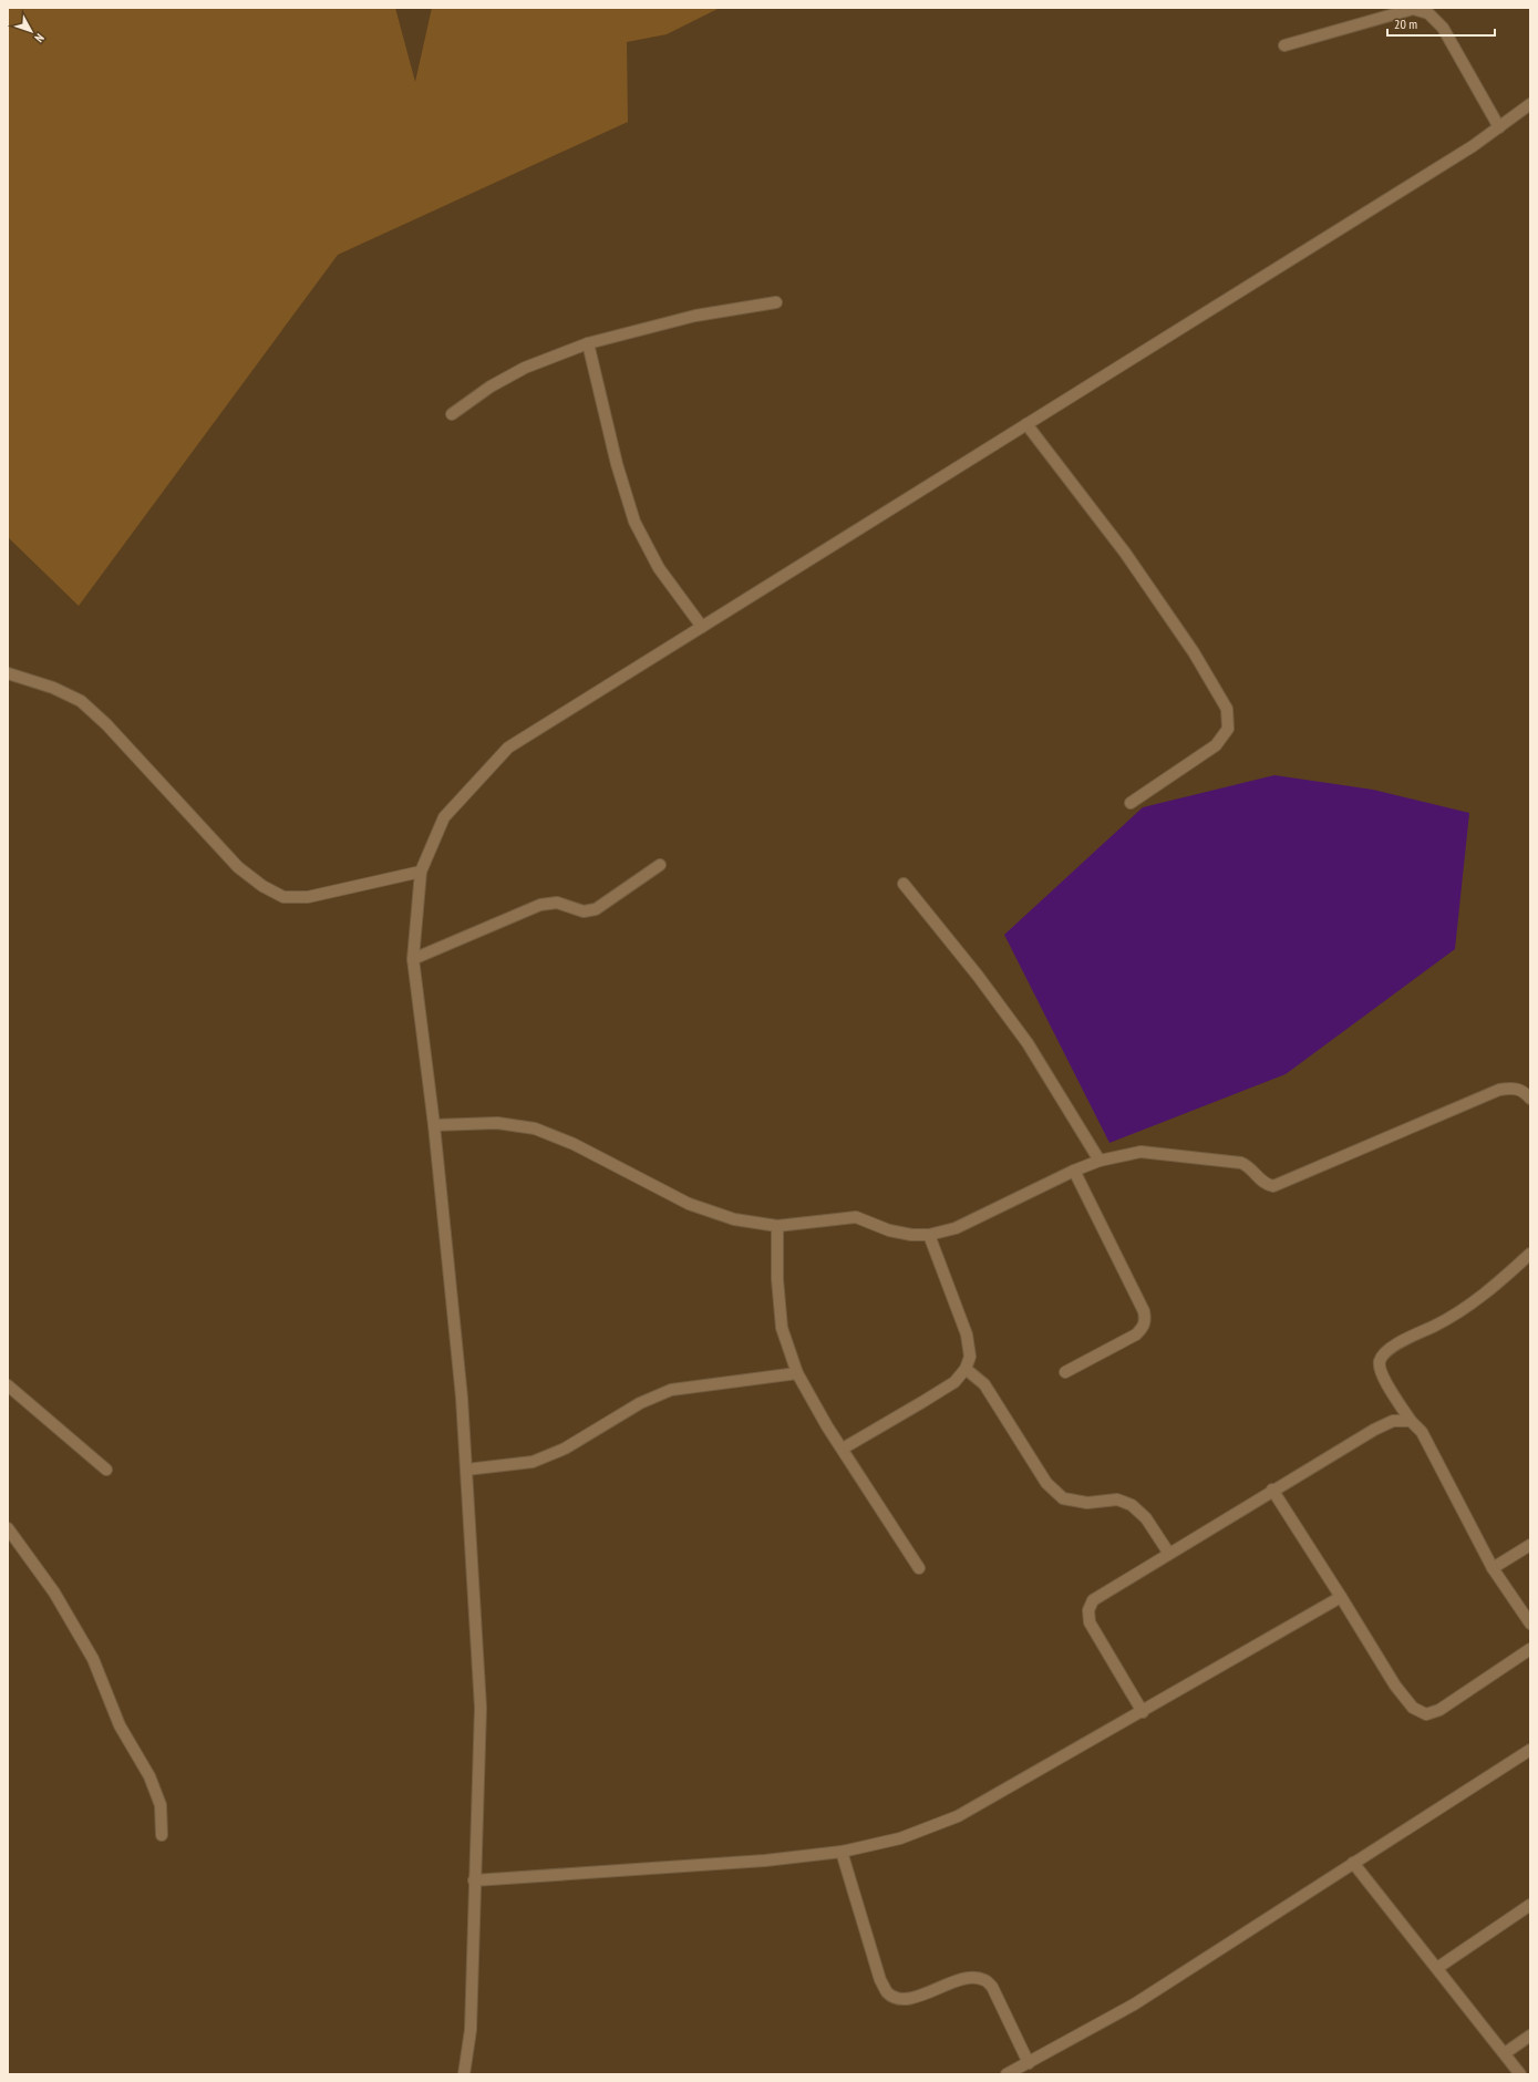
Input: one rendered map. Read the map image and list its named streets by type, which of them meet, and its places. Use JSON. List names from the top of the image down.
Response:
{
  "scale_bar": "20 m",
  "north": "bottom right"
}
